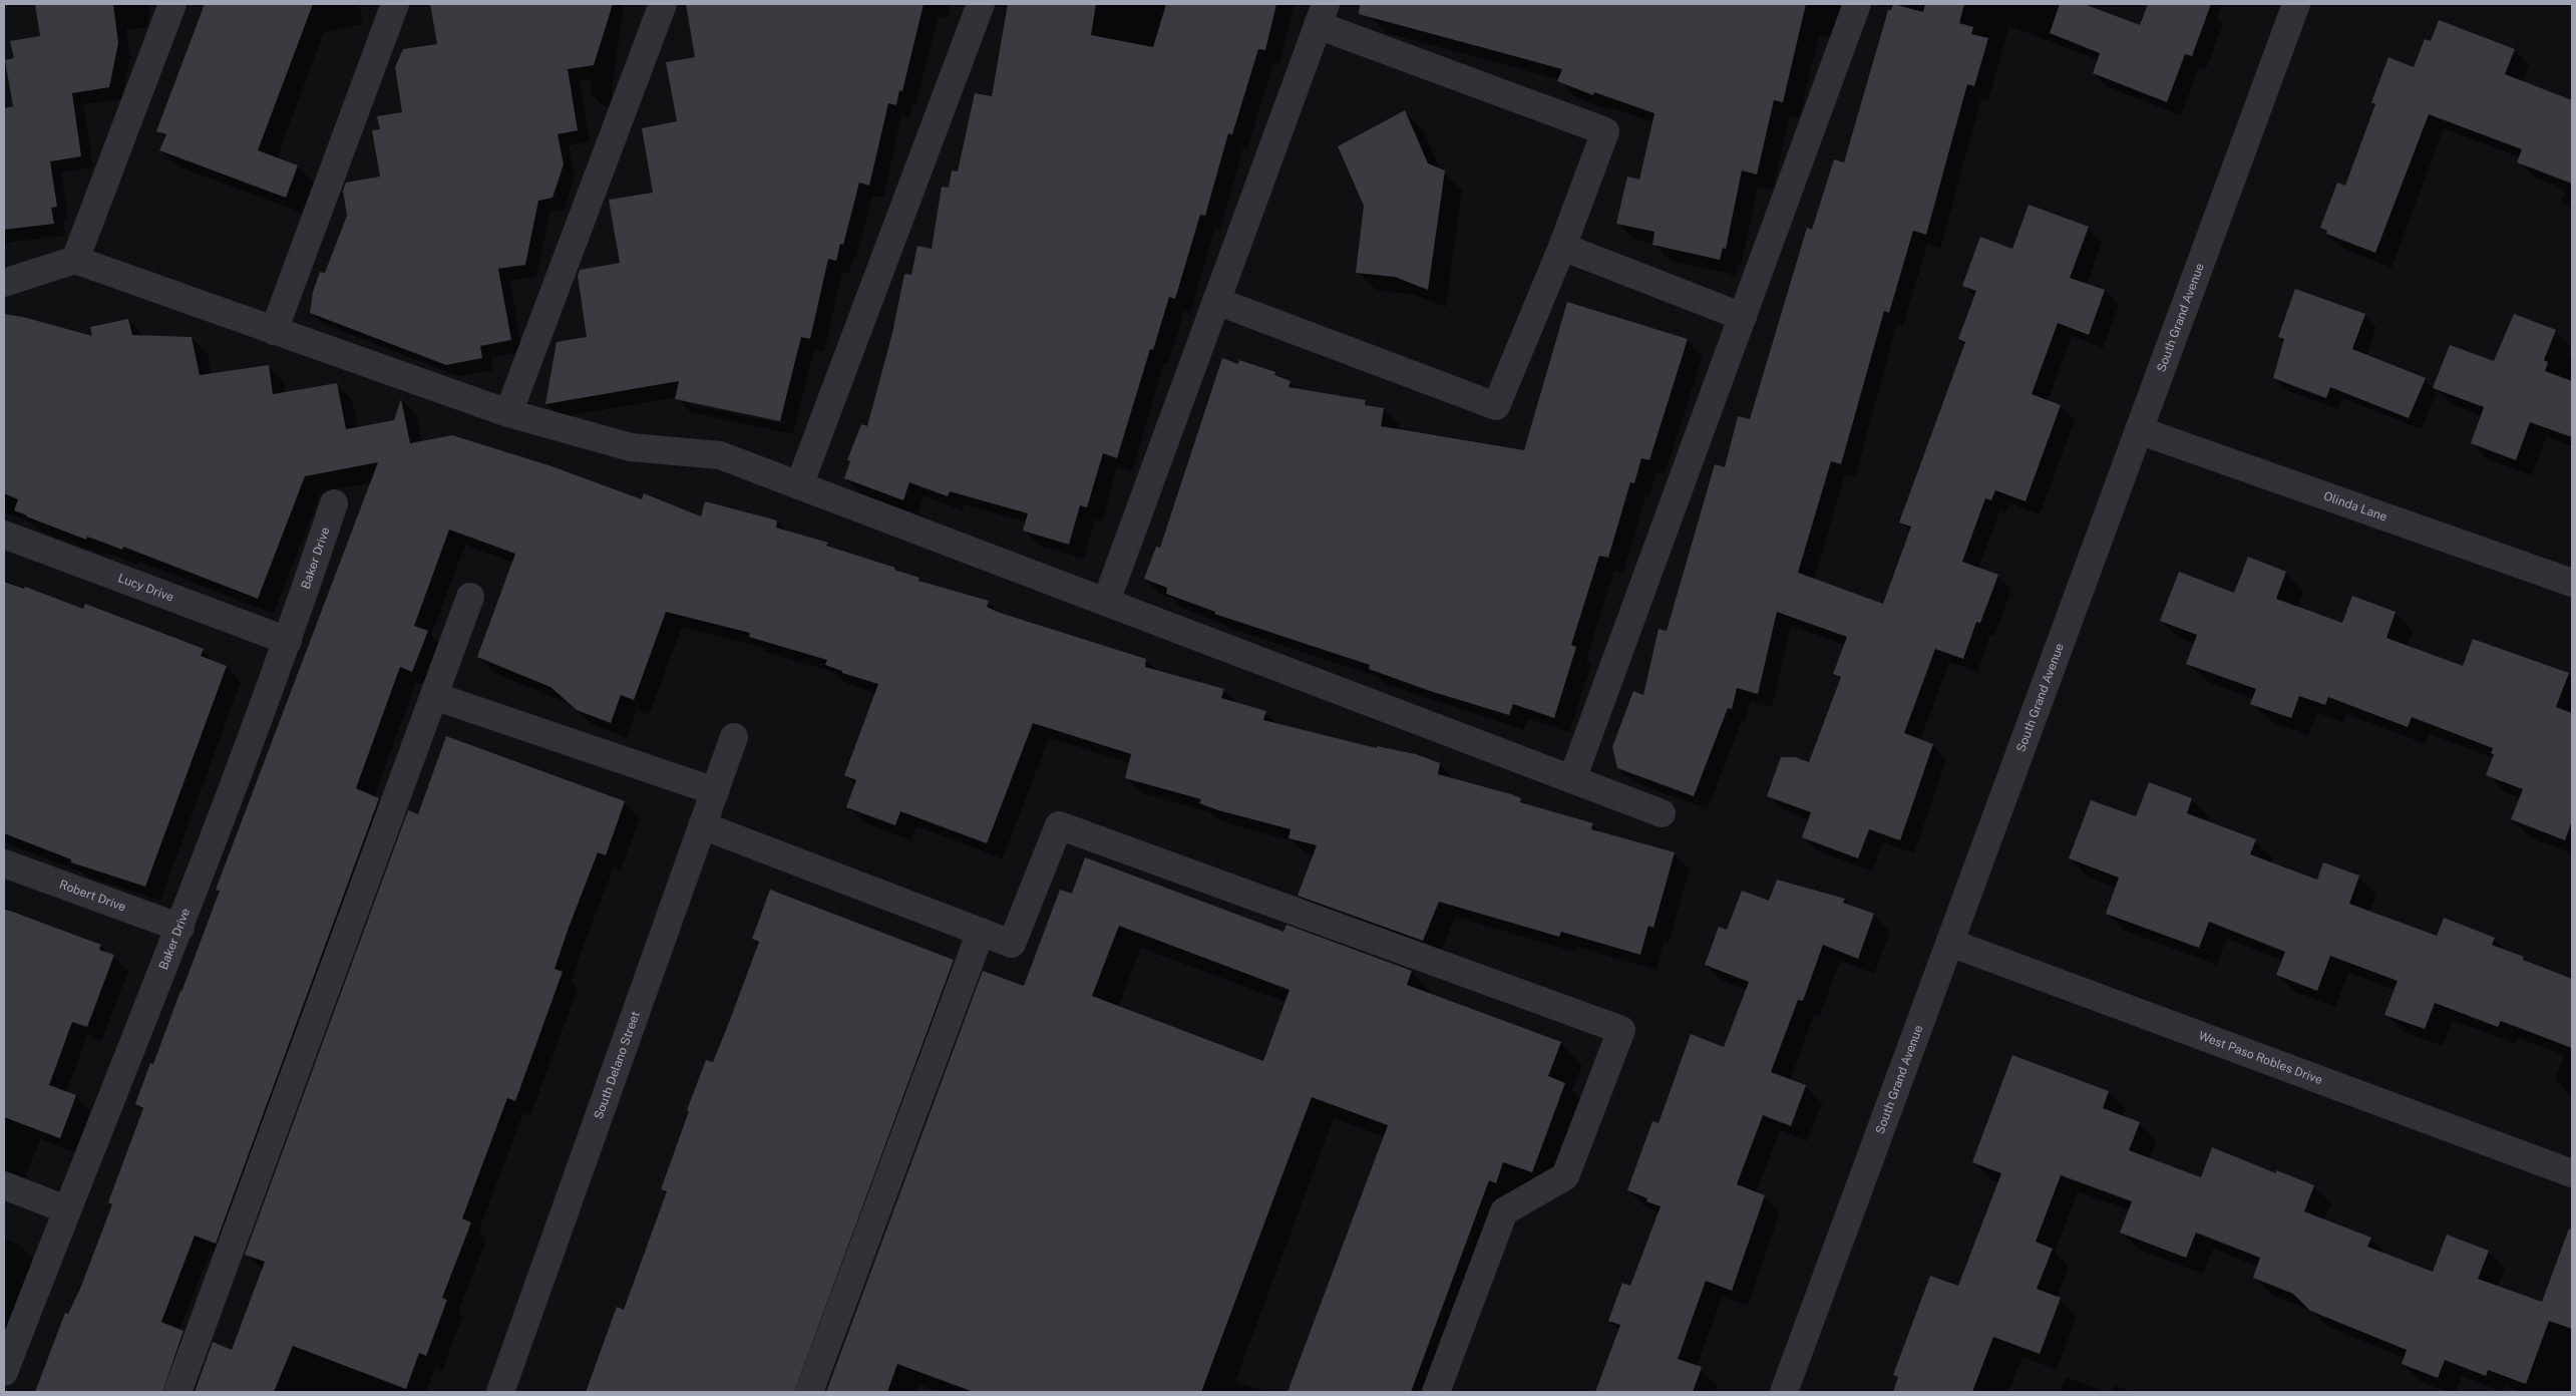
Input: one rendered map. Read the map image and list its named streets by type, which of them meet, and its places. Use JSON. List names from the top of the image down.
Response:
{
  "streets": {
    "street": [
      "South Grand Avenue",
      "Olinda Lane",
      "Baker Drive",
      "Lucy Drive",
      "Robert Drive",
      "West Paso Robles Drive",
      "South Delano Street"
    ]
  },
  "crossings": [
    ["South Grand Avenue", "Olinda Lane"],
    ["South Grand Avenue", "West Paso Robles Drive"],
    ["Baker Drive", "Lucy Drive"],
    ["Baker Drive", "Robert Drive"]
  ]
}
